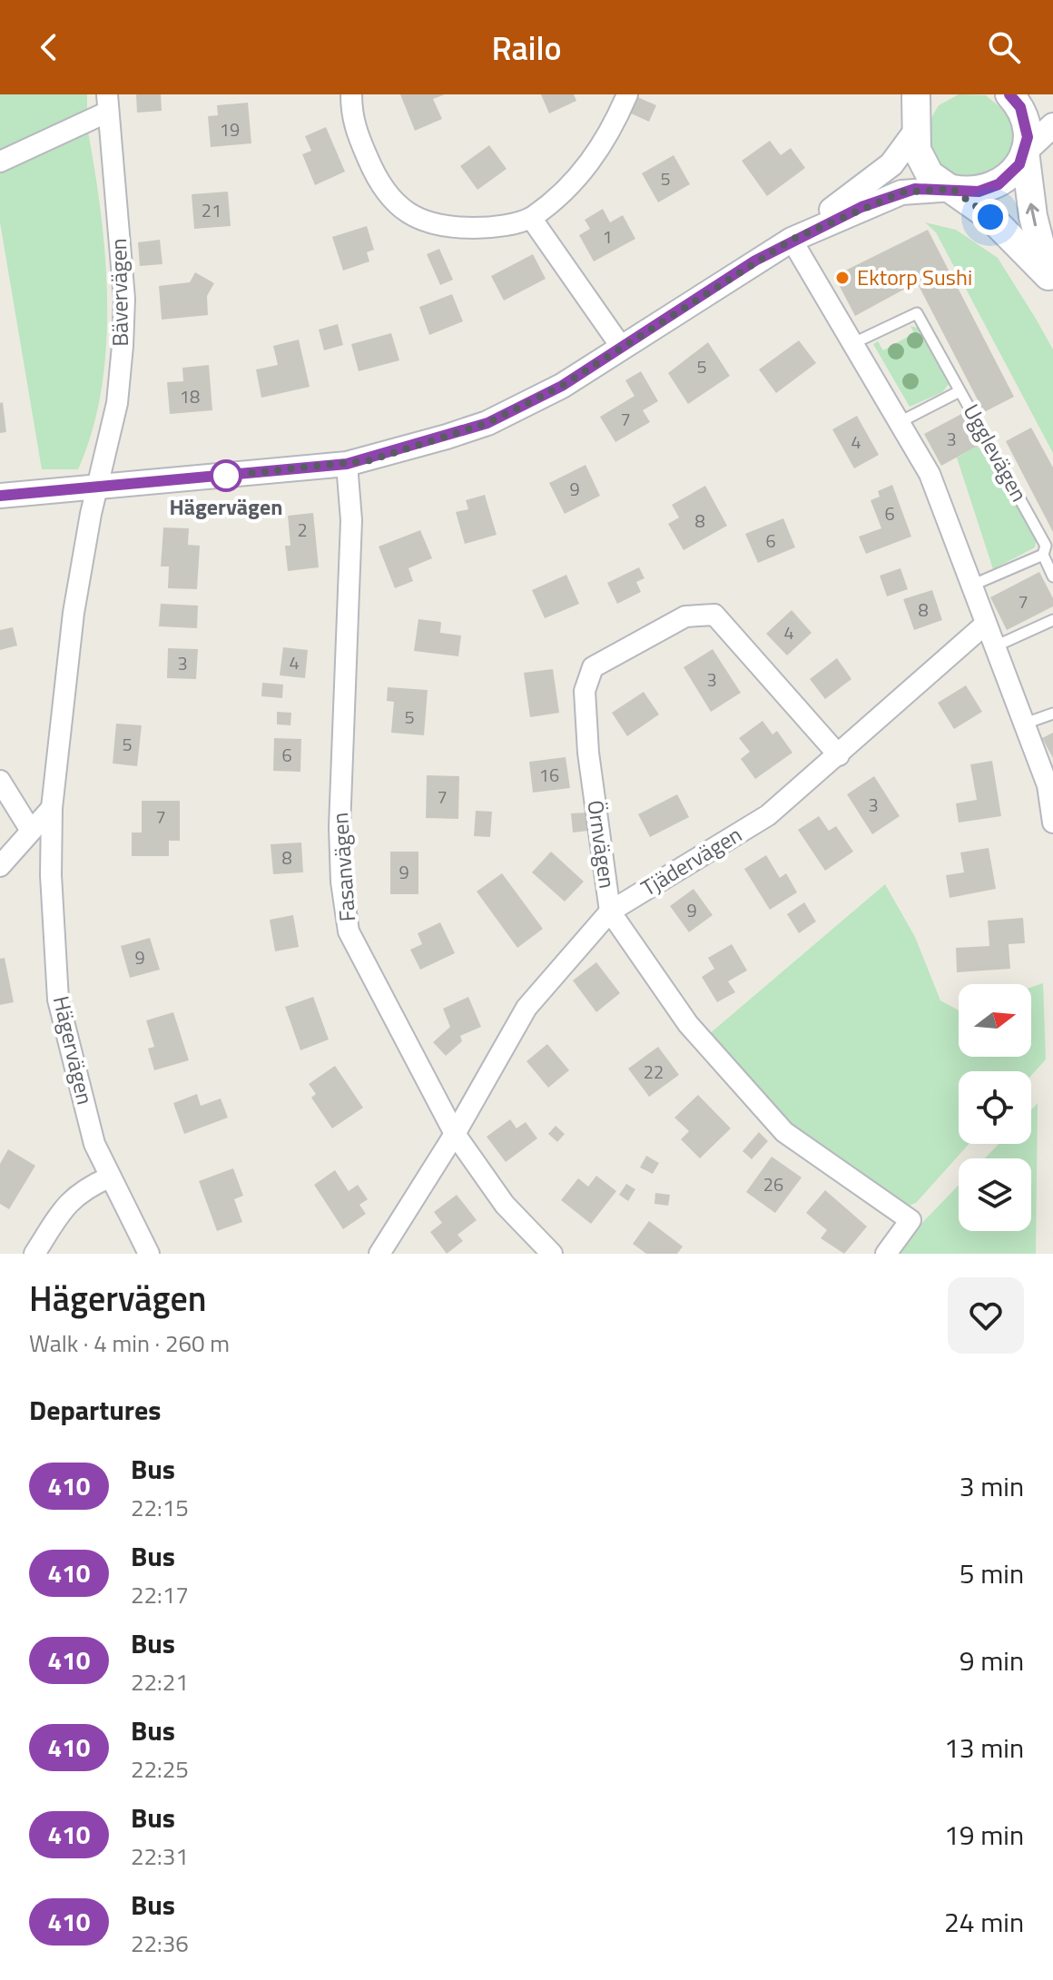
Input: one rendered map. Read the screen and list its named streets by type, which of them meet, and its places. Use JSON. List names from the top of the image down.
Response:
{
  "streets": {
    "street": [
      "Bävervägen",
      "Örnvägen",
      "Tjädervägen",
      "Fasanvägen",
      "Hägervägen"
    ],
    "lane": ["Ugglevägen"]
  },
  "crossings": [
    ["Bävervägen", "Hägervägen"],
    ["Örnvägen", "Tjädervägen"],
    ["Tjädervägen", "Fasanvägen"]
  ],
  "places": ["Ektorp Sushi", "Hägervägen"],
  "lines": ["bus line 410"],
  "house_numbers": [
    "19",
    "5",
    "21",
    "1",
    "5",
    "18",
    "7",
    "3",
    "4",
    "9",
    "6",
    "8",
    "2",
    "6",
    "7",
    "8",
    "4",
    "4",
    "3",
    "3",
    "5",
    "5",
    "6",
    "16",
    "7",
    "3",
    "7",
    "8",
    "9",
    "9",
    "9",
    "22",
    "26"
  ],
  "north": "right",
  "page": {
    "header": "Railo",
    "heading": [
      ["Hägervägen", "Walk · 4 min · 260 m"],
      "Departures"
    ],
    "list": [
      {
        "mark": "410",
        "name": "Bus",
        "note": "22:15",
        "value": "3 min"
      },
      {
        "mark": "410",
        "name": "Bus",
        "note": "22:17",
        "value": "5 min"
      },
      {
        "mark": "410",
        "name": "Bus",
        "note": "22:21",
        "value": "9 min"
      },
      {
        "mark": "410",
        "name": "Bus",
        "note": "22:25",
        "value": "13 min"
      },
      {
        "mark": "410",
        "name": "Bus",
        "note": "22:31",
        "value": "19 min"
      },
      {
        "mark": "410",
        "name": "Bus",
        "note": "22:36",
        "value": "24 min"
      }
    ]
  }
}
